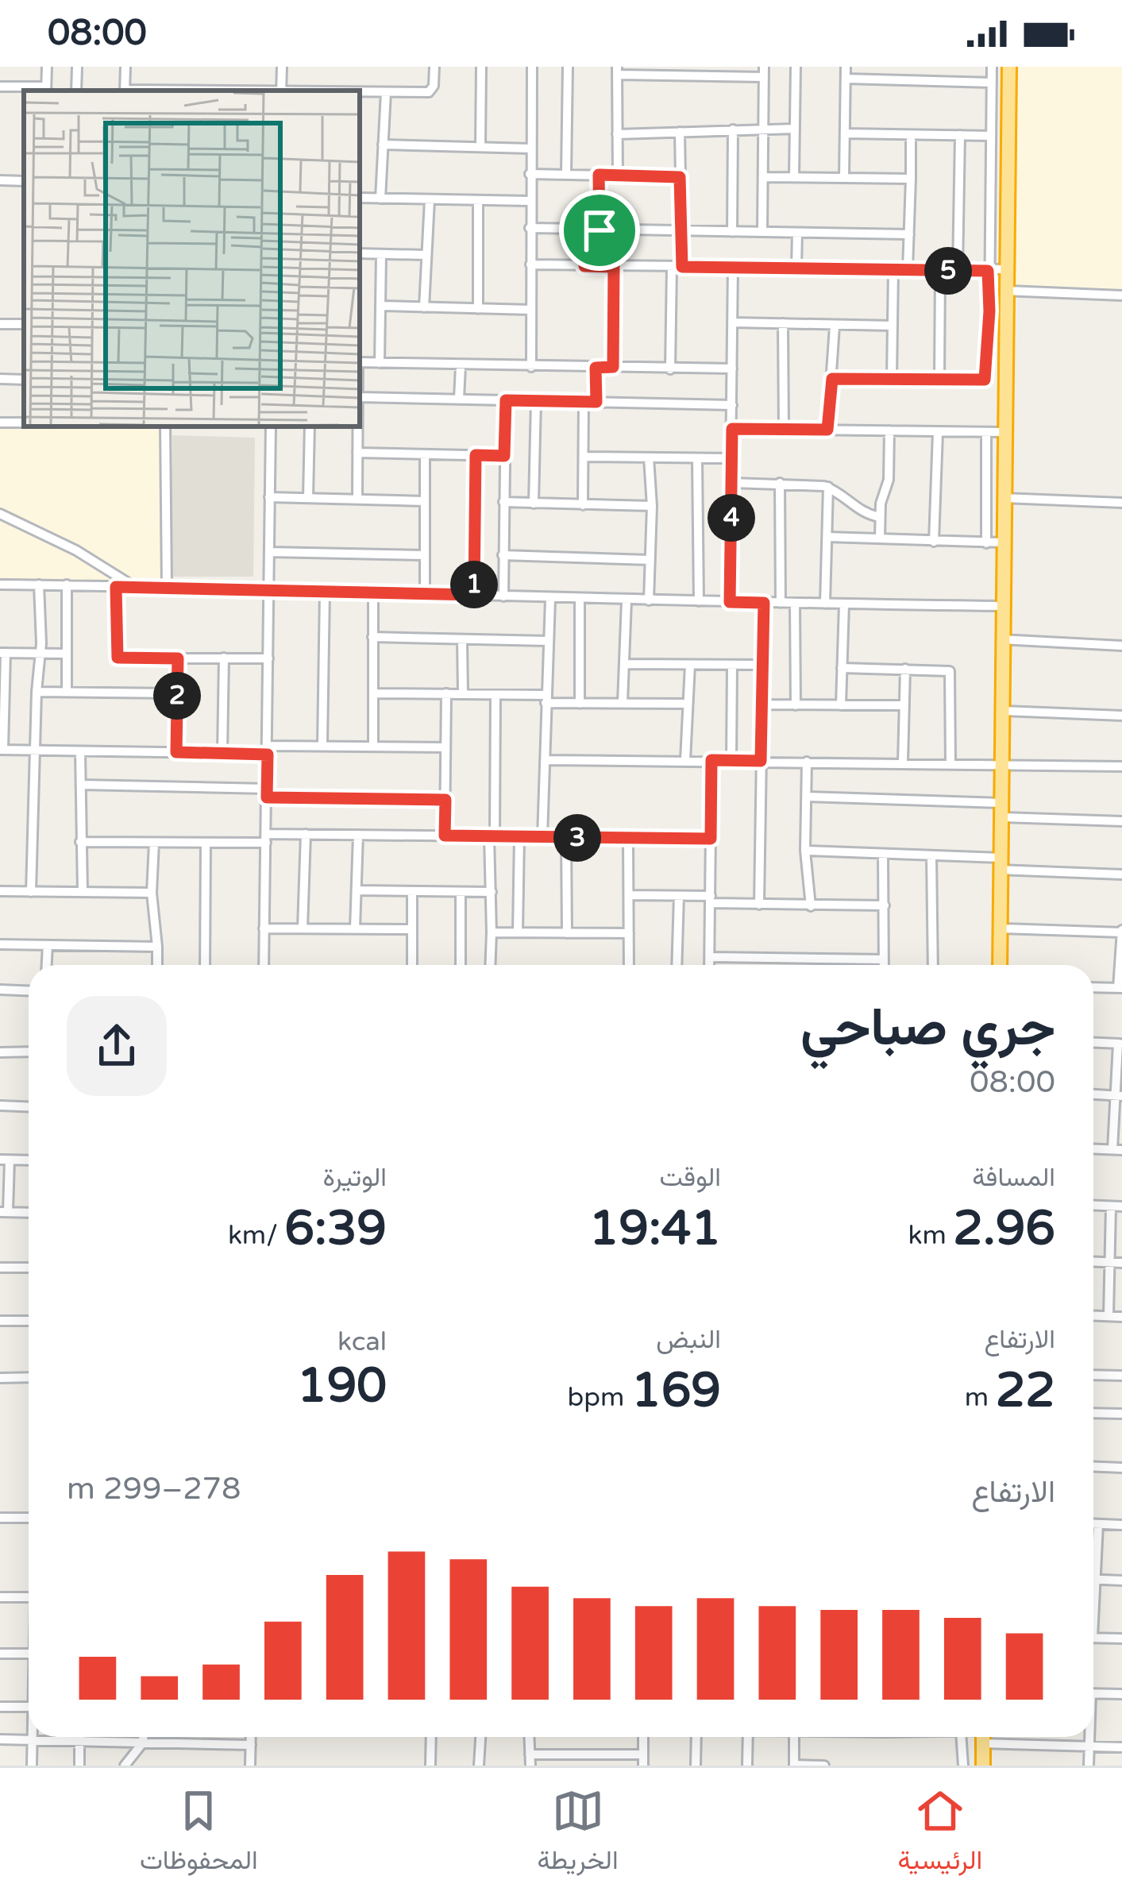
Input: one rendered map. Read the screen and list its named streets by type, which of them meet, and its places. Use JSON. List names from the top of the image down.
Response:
{
  "page": {
    "status": "08:00",
    "pins": [
      "5",
      "4",
      "1",
      "2",
      "3"
    ],
    "heading": ["جري صباحي", "08:00"],
    "stats": [
      ["المسافة", "2.96 km"],
      ["الوقت", "19:41"],
      ["الوتيرة", "6:39 /km"],
      ["الارتفاع", "22 m"],
      ["النبض", "169 bpm"],
      ["kcal", "190"]
    ],
    "chart": ["الارتفاع", "278–299 m"],
    "tabs": ["الرئيسية", "الخريطة", "المحفوظات"]
  }
}
